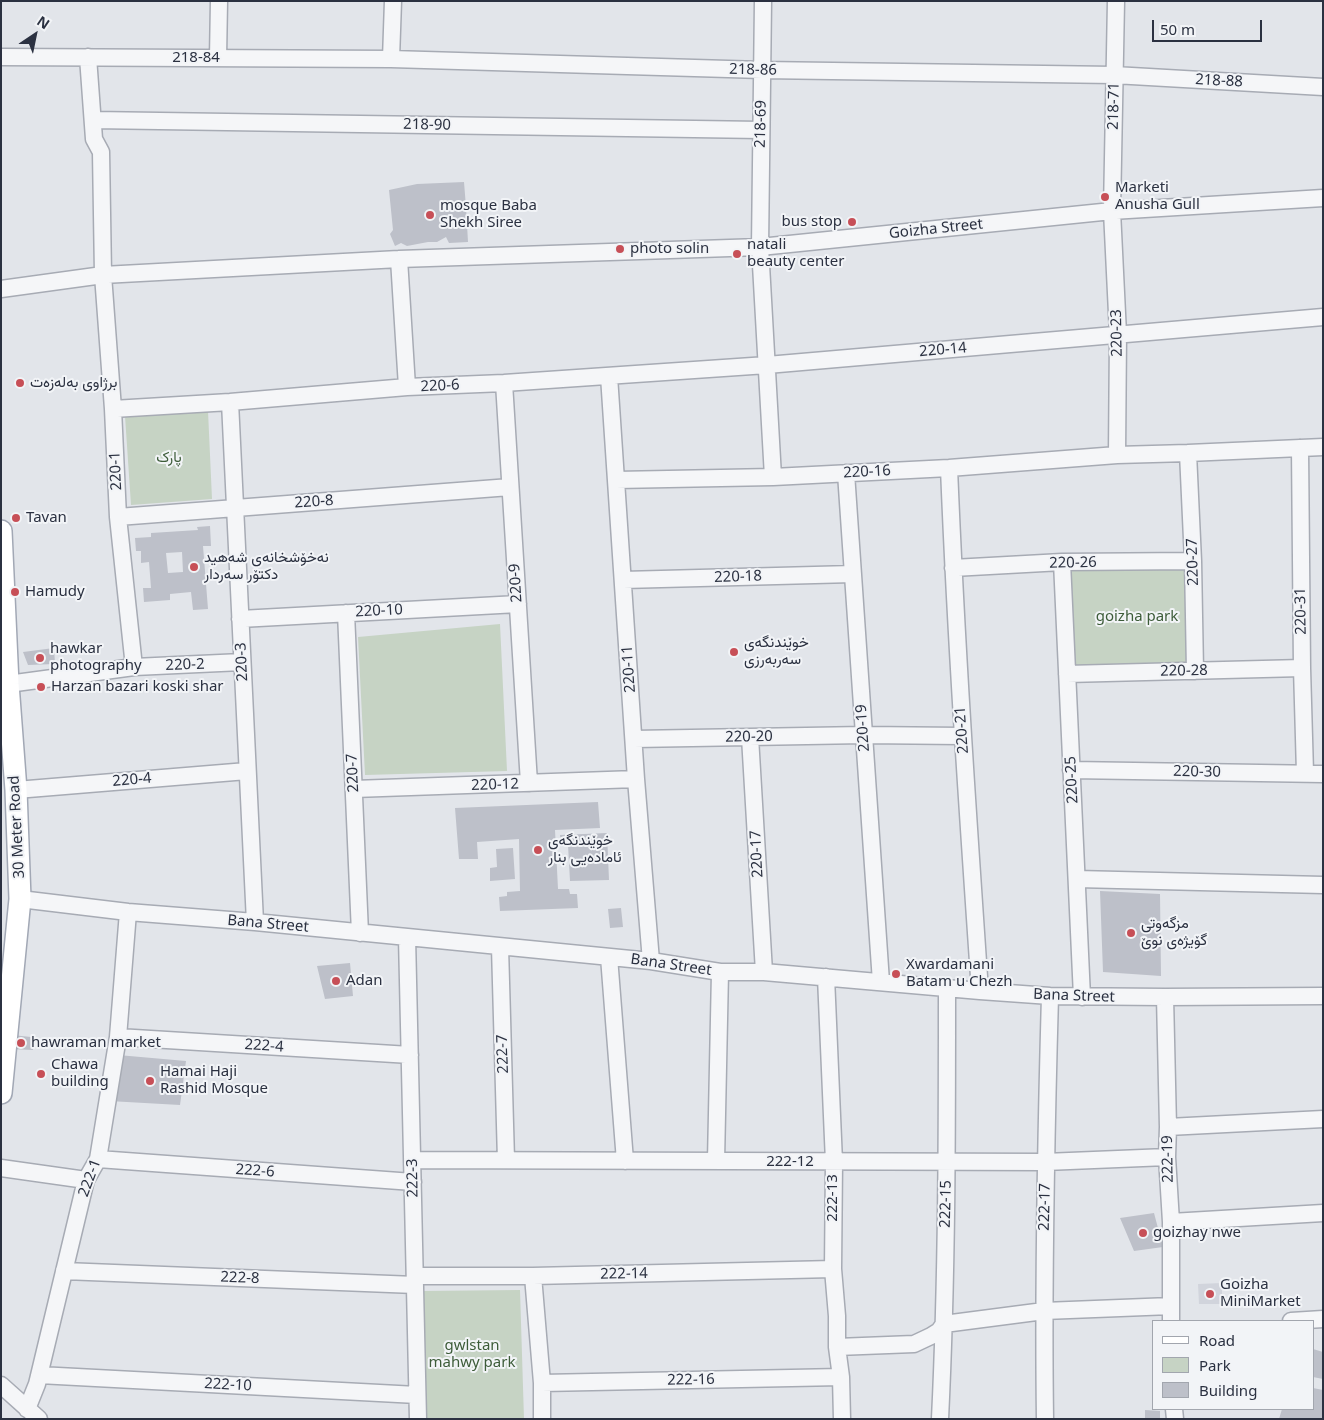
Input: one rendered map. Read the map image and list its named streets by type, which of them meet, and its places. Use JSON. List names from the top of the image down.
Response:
{
  "streets": {
    "main road": ["30 Meter Road"],
    "street": [
      "218-84",
      "218-86",
      "218-88",
      "218-71",
      "218-69",
      "218-90",
      "Goizha Street",
      "220-23",
      "220-14",
      "220-6",
      "220-1",
      "220-16",
      "220-8",
      "220-27",
      "220-26",
      "220-18",
      "220-9",
      "220-10",
      "220-31",
      "220-3",
      "220-2",
      "220-11",
      "220-28",
      "220-19",
      "220-21",
      "220-20",
      "220-30",
      "220-7",
      "220-4",
      "220-25",
      "220-12",
      "220-17",
      "Bana Street",
      "222-4",
      "222-7",
      "222-19",
      "222-12",
      "222-6",
      "222-1",
      "222-3",
      "222-13",
      "222-15",
      "222-17",
      "222-14",
      "222-8",
      "222-16",
      "222-10"
    ]
  },
  "crossings": [
    ["218-84", "218-86"],
    ["218-84", "220-1"],
    ["218-86", "218-88"],
    ["218-86", "218-71"],
    ["218-86", "218-69"],
    ["218-88", "218-71"],
    ["218-71", "Goizha Street"],
    ["218-71", "220-23"],
    ["218-69", "218-90"],
    ["218-69", "Goizha Street"],
    ["218-69", "220-14"],
    ["218-69", "220-6"],
    ["218-69", "220-16"],
    ["218-90", "220-1"],
    ["Goizha Street", "220-23"],
    ["Goizha Street", "220-1"],
    ["220-23", "220-14"],
    ["220-23", "220-16"],
    ["220-14", "220-6"],
    ["220-6", "220-1"],
    ["220-6", "220-9"],
    ["220-6", "220-3"],
    ["220-6", "220-11"],
    ["220-1", "220-8"],
    ["220-1", "220-2"],
    ["220-16", "220-27"],
    ["220-16", "220-31"],
    ["220-16", "220-11"],
    ["220-16", "220-19"],
    ["220-16", "220-21"],
    ["220-8", "220-9"],
    ["220-8", "220-3"],
    ["220-27", "220-26"],
    ["220-27", "220-28"],
    ["220-26", "220-21"],
    ["220-26", "220-25"],
    ["220-18", "220-11"],
    ["220-18", "220-19"],
    ["220-9", "220-10"],
    ["220-9", "220-12"],
    ["220-10", "220-3"],
    ["220-10", "220-7"],
    ["220-31", "220-28"],
    ["220-31", "220-30"],
    ["220-3", "220-2"],
    ["220-3", "220-4"],
    ["220-3", "Bana Street"],
    ["220-2", "30 Meter Road"],
    ["220-11", "220-20"],
    ["220-11", "220-12"],
    ["220-11", "Bana Street"],
    ["220-28", "220-25"],
    ["220-19", "220-20"],
    ["220-19", "Bana Street"],
    ["220-21", "220-20"],
    ["220-21", "Bana Street"],
    ["220-20", "220-17"],
    ["220-30", "220-25"],
    ["220-7", "220-12"],
    ["220-7", "Bana Street"],
    ["220-4", "30 Meter Road"],
    ["220-25", "Bana Street"],
    ["30 Meter Road", "Bana Street"],
    ["220-17", "Bana Street"],
    ["Bana Street", "222-7"],
    ["Bana Street", "222-19"],
    ["Bana Street", "222-1"],
    ["Bana Street", "222-3"],
    ["Bana Street", "222-13"],
    ["Bana Street", "222-15"],
    ["Bana Street", "222-17"],
    ["222-4", "222-1"],
    ["222-4", "222-3"],
    ["222-7", "222-12"],
    ["222-19", "222-12"],
    ["222-12", "222-3"],
    ["222-12", "222-13"],
    ["222-12", "222-15"],
    ["222-12", "222-17"],
    ["222-6", "222-1"],
    ["222-6", "222-3"],
    ["222-1", "222-8"],
    ["222-1", "222-10"],
    ["222-3", "222-14"],
    ["222-3", "222-8"],
    ["222-3", "222-10"],
    ["222-13", "222-14"],
    ["222-13", "222-16"],
    ["222-14", "222-8"]
  ],
  "parks": ["پارک", "goizha park", "gwlstan mahwy park"],
  "places": [
    "Marketi Anusha Gull",
    "mosque Baba Shekh Siree",
    "bus stop",
    "photo solin",
    "natali beauty center",
    "برژاوی بەلەزەت",
    "Tavan",
    "نەخۆشخانەی شەهید دکتۆر سەردار",
    "Hamudy",
    "خوێندنگەی سەربەرزی",
    "hawkar photography",
    "Harzan bazari koski shar",
    "خوێندنگەی ئامادەیی بنار",
    "مزگەوتی گۆیژەی نوێ",
    "Xwardamani Batam u Chezh",
    "Adan",
    "hawraman market",
    "Chawa building",
    "Hamai Haji Rashid Mosque",
    "goizhay nwe",
    "Goizha MiniMarket"
  ],
  "legend": ["Road", "Park", "Building"],
  "scale_bar": "50 m",
  "north": "top right"
}
